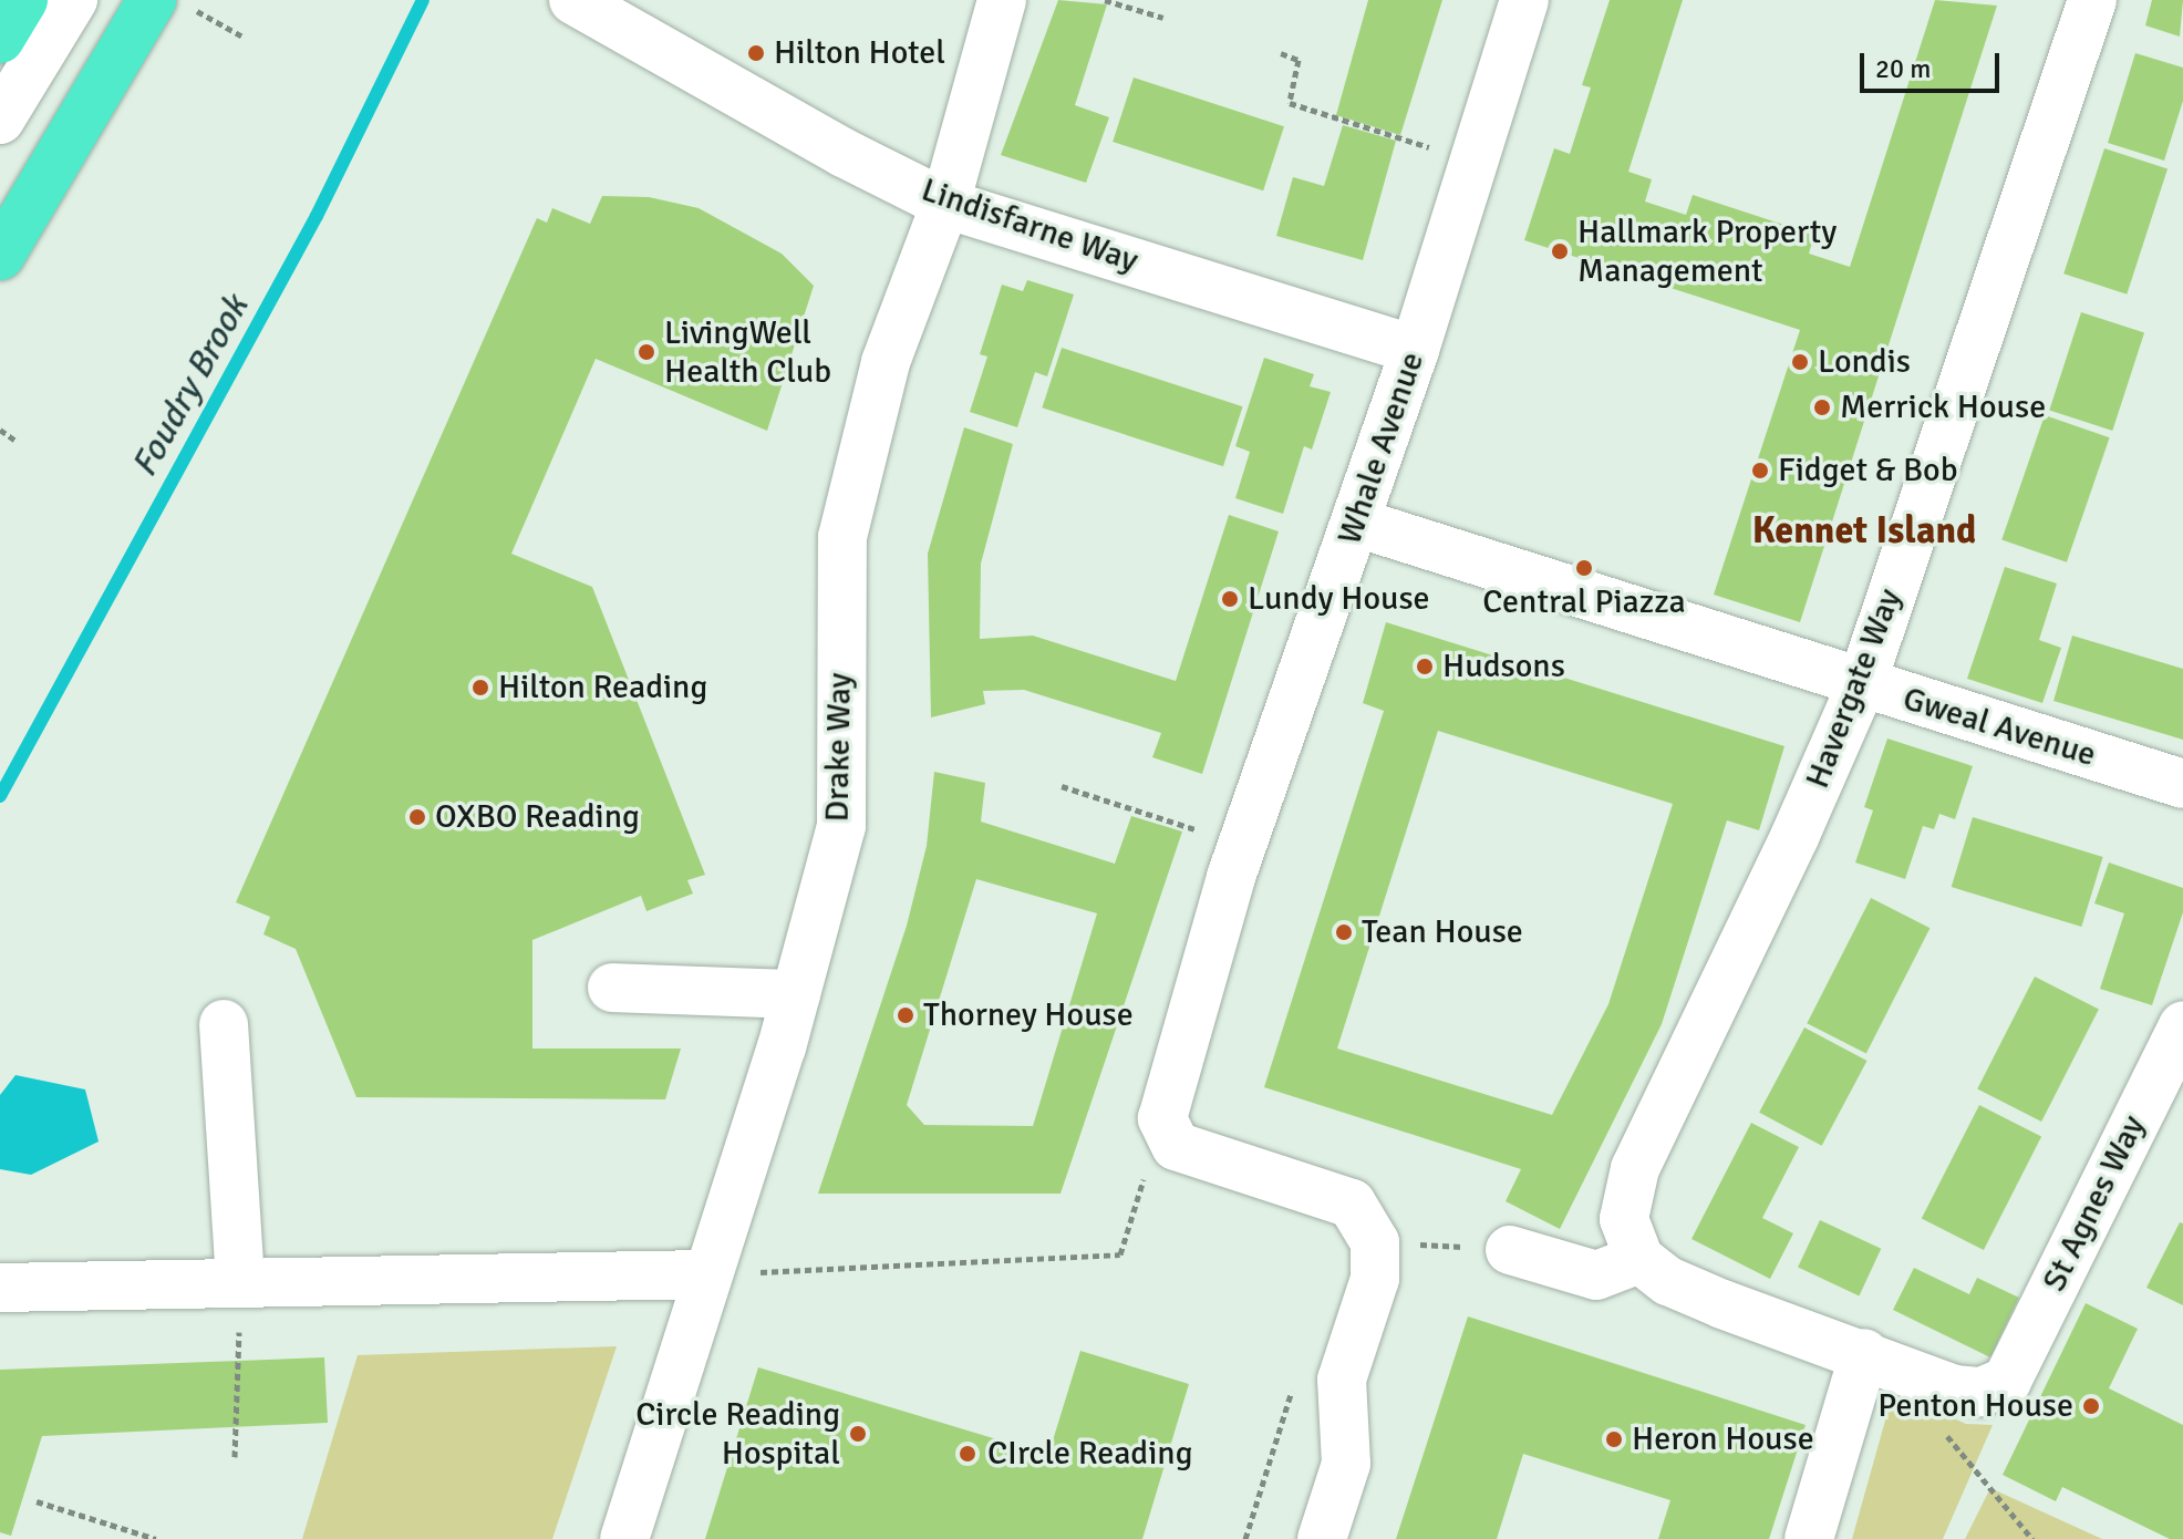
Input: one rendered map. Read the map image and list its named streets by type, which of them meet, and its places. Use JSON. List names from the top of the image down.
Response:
{
  "streets": {
    "street": [
      "Lindisfarne Way",
      "Whale Avenue",
      "Havergate Way",
      "Gweal Avenue",
      "Drake Way",
      "St Agnes Way"
    ]
  },
  "crossings": [
    ["Lindisfarne Way", "Whale Avenue"],
    ["Lindisfarne Way", "Drake Way"],
    ["Whale Avenue", "Gweal Avenue"],
    ["Havergate Way", "Gweal Avenue"]
  ],
  "districts": ["Kennet Island"],
  "water": ["Foudry Brook"],
  "places": [
    "Hilton Hotel",
    "Hallmark Property Management",
    "LivingWell Health Club",
    "Londis",
    "Merrick House",
    "Fidget & Bob",
    "Central Piazza",
    "Lundy House",
    "Hudsons",
    "Hilton Reading",
    "OXBO Reading",
    "Tean House",
    "Thorney House",
    "Penton House",
    "Circle Reading Hospital",
    "Heron House",
    "CIrcle Reading"
  ],
  "scale_bar": "20 m"
}
